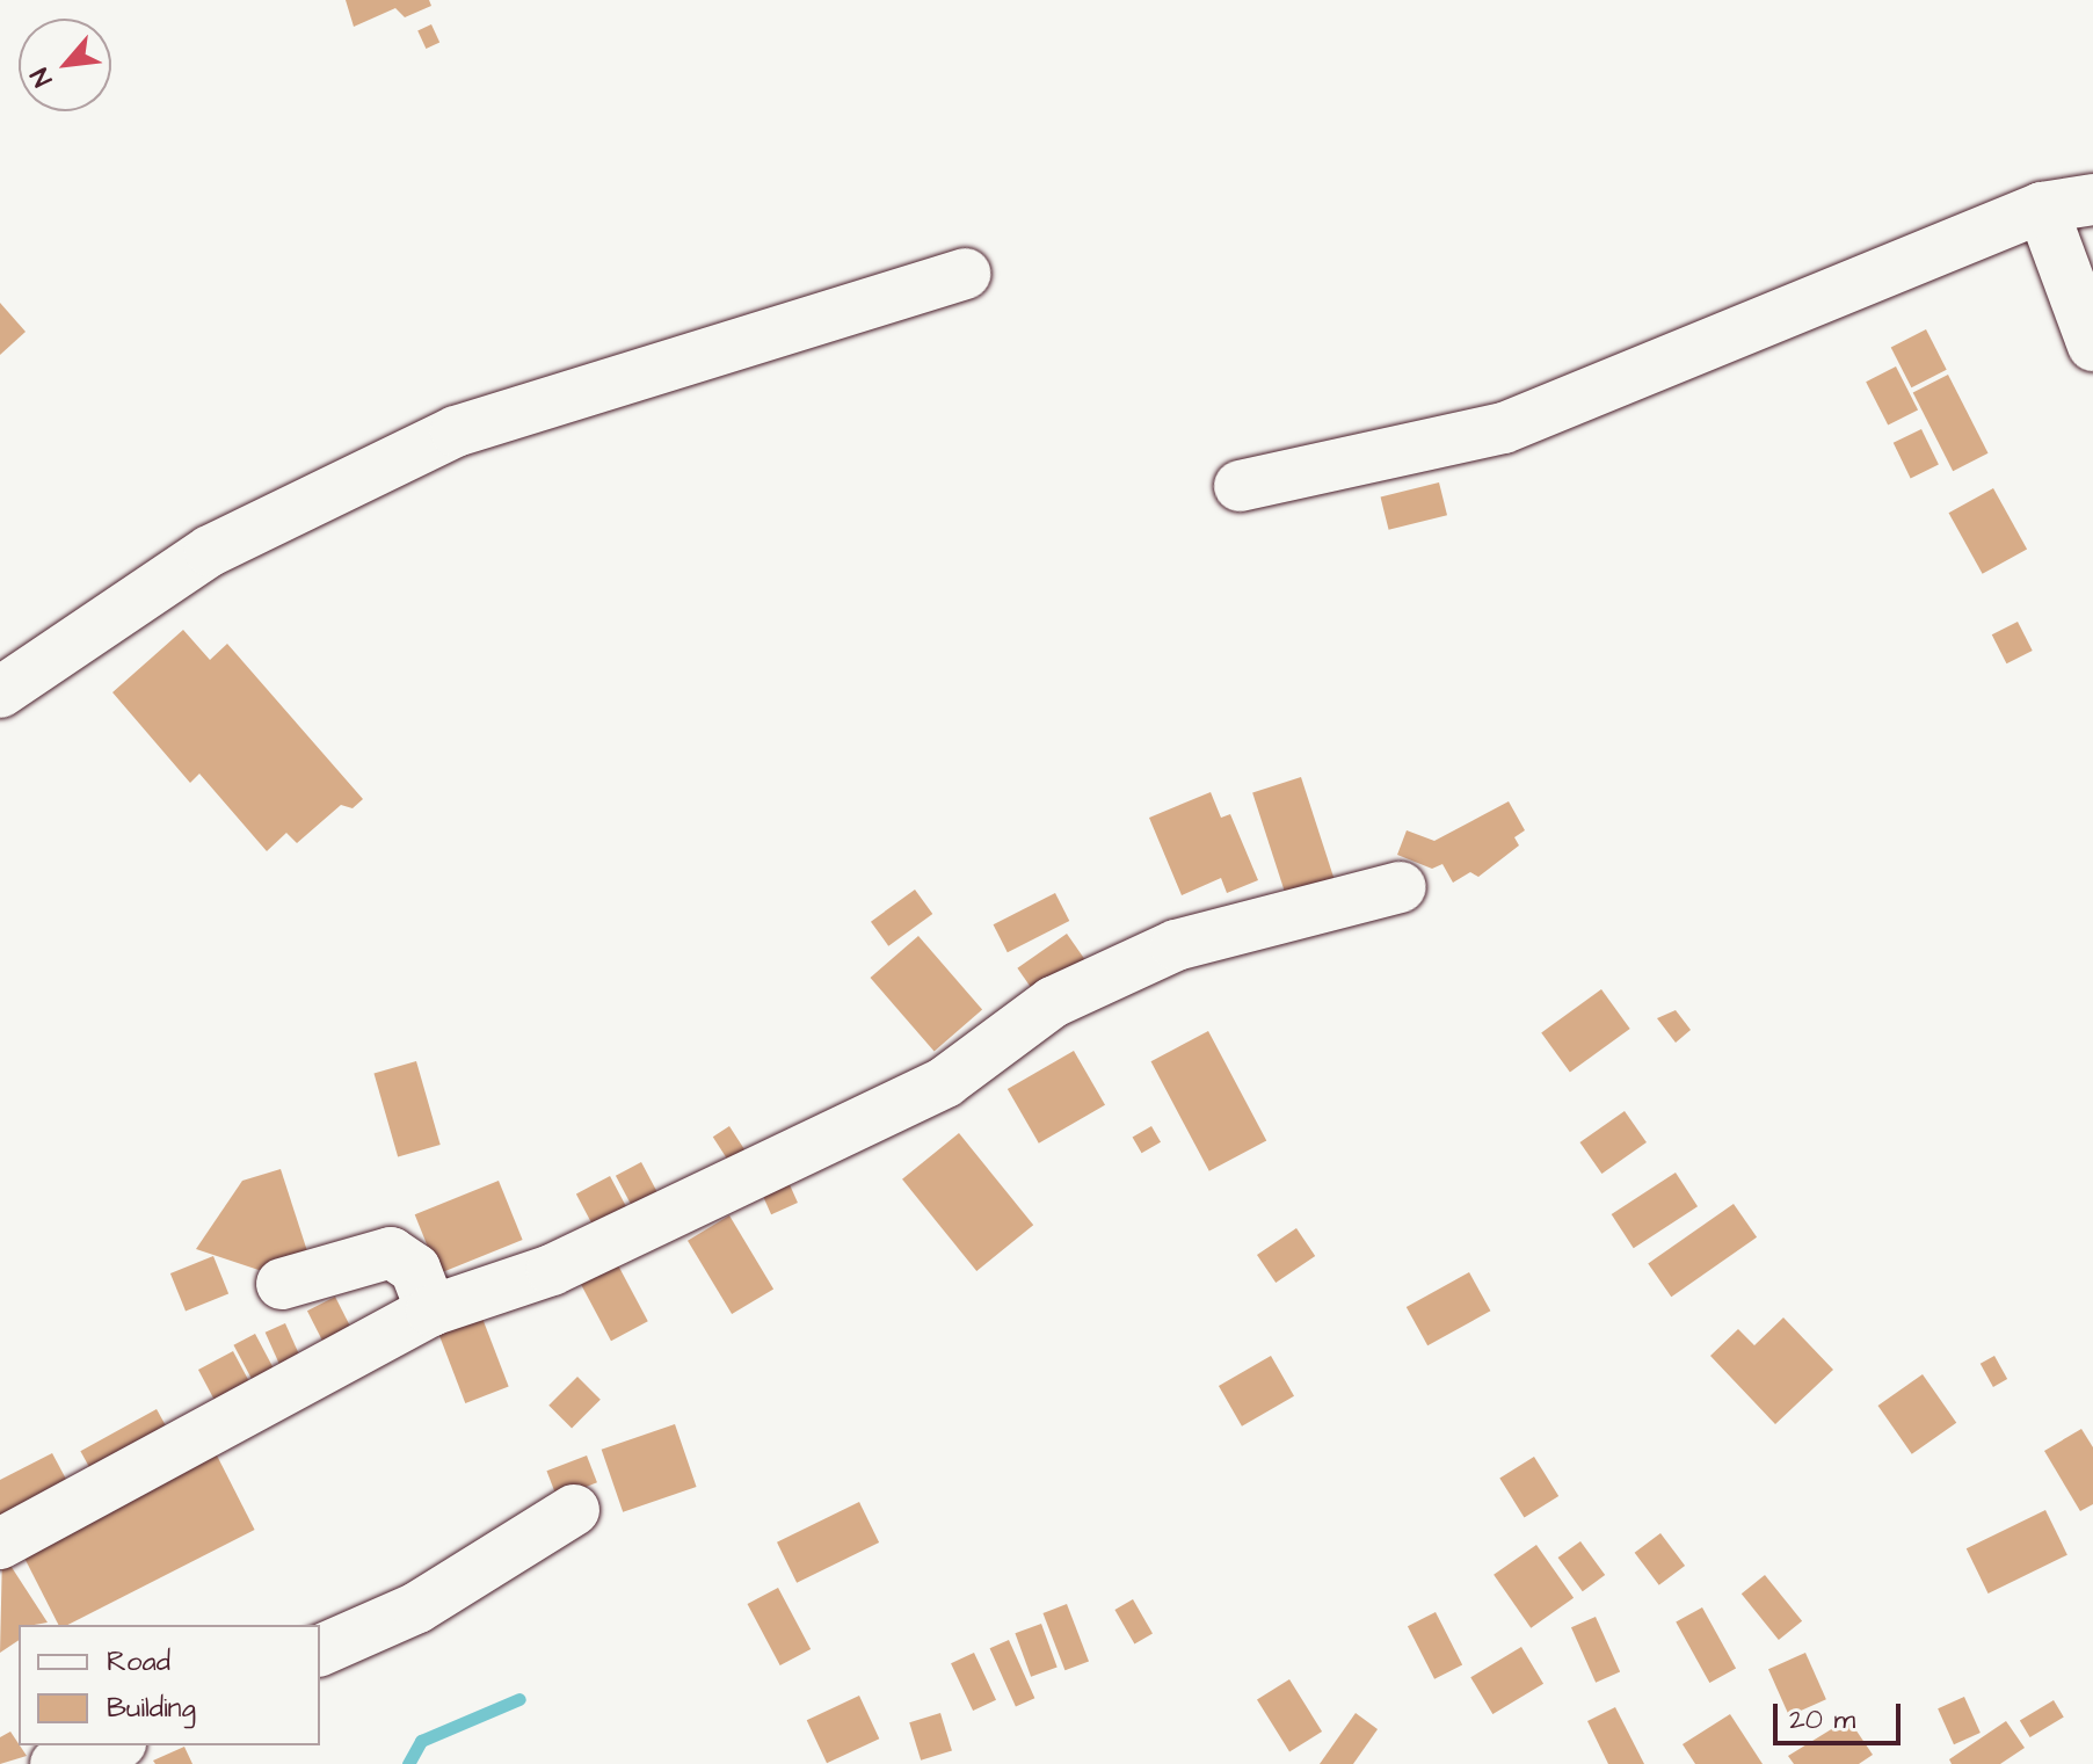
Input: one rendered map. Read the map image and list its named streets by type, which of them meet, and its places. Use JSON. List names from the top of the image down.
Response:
{
  "legend": ["Road", "Building"],
  "scale_bar": "20 m",
  "north": "bottom left"
}
